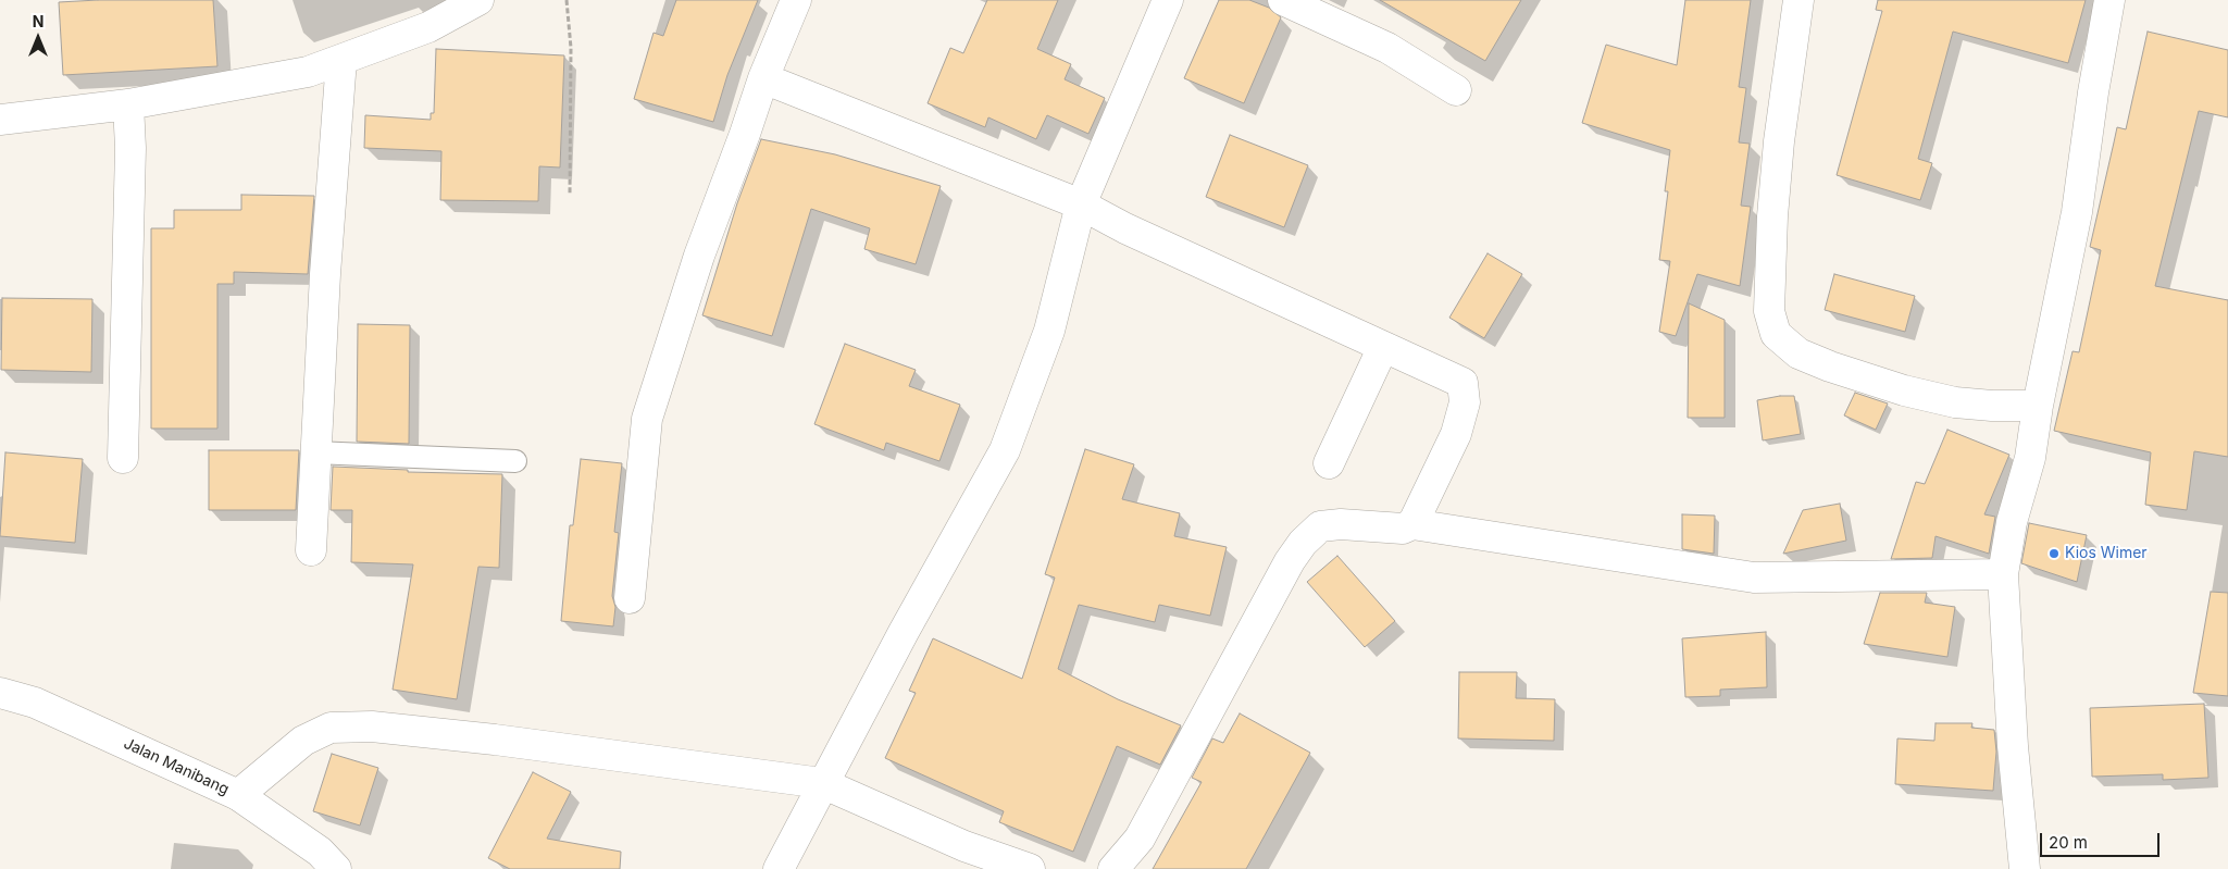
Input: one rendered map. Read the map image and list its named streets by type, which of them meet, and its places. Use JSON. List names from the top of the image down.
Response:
{
  "streets": {
    "street": ["Jalan Manibang"]
  },
  "places": ["Kios Wimer"],
  "scale_bar": "20 m",
  "north": "top"
}
